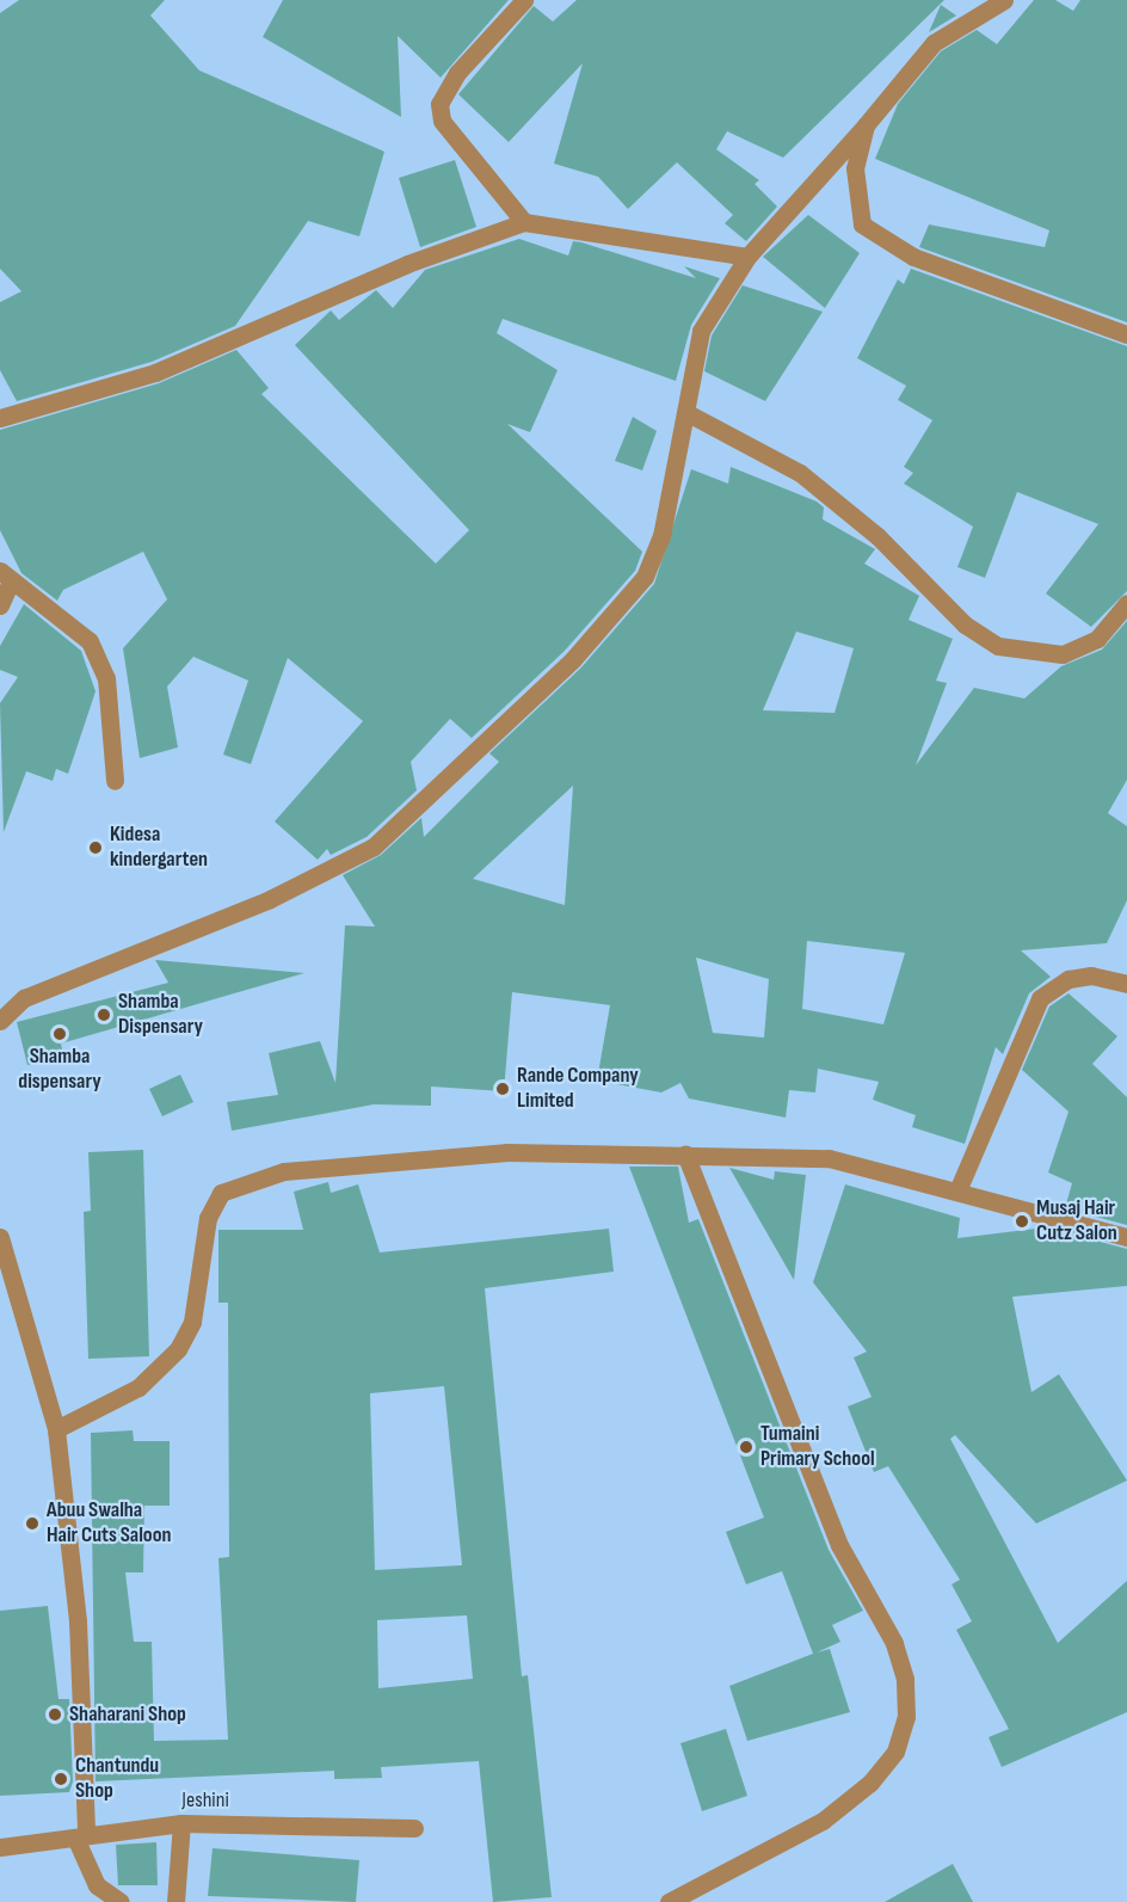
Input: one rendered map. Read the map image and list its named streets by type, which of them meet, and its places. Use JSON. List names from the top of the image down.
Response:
{
  "streets": {
    "street": ["Jeshini"]
  },
  "places": [
    "Kidesa kindergarten",
    "Shamba Dispensary",
    "Shamba dispensary",
    "Rande Company Limited",
    "Musaj Hair Cutz Salon",
    "Tumaini Primary School",
    "Abuu Swalha Hair Cuts Saloon",
    "Shaharani Shop",
    "Chantundu Shop"
  ]
}
